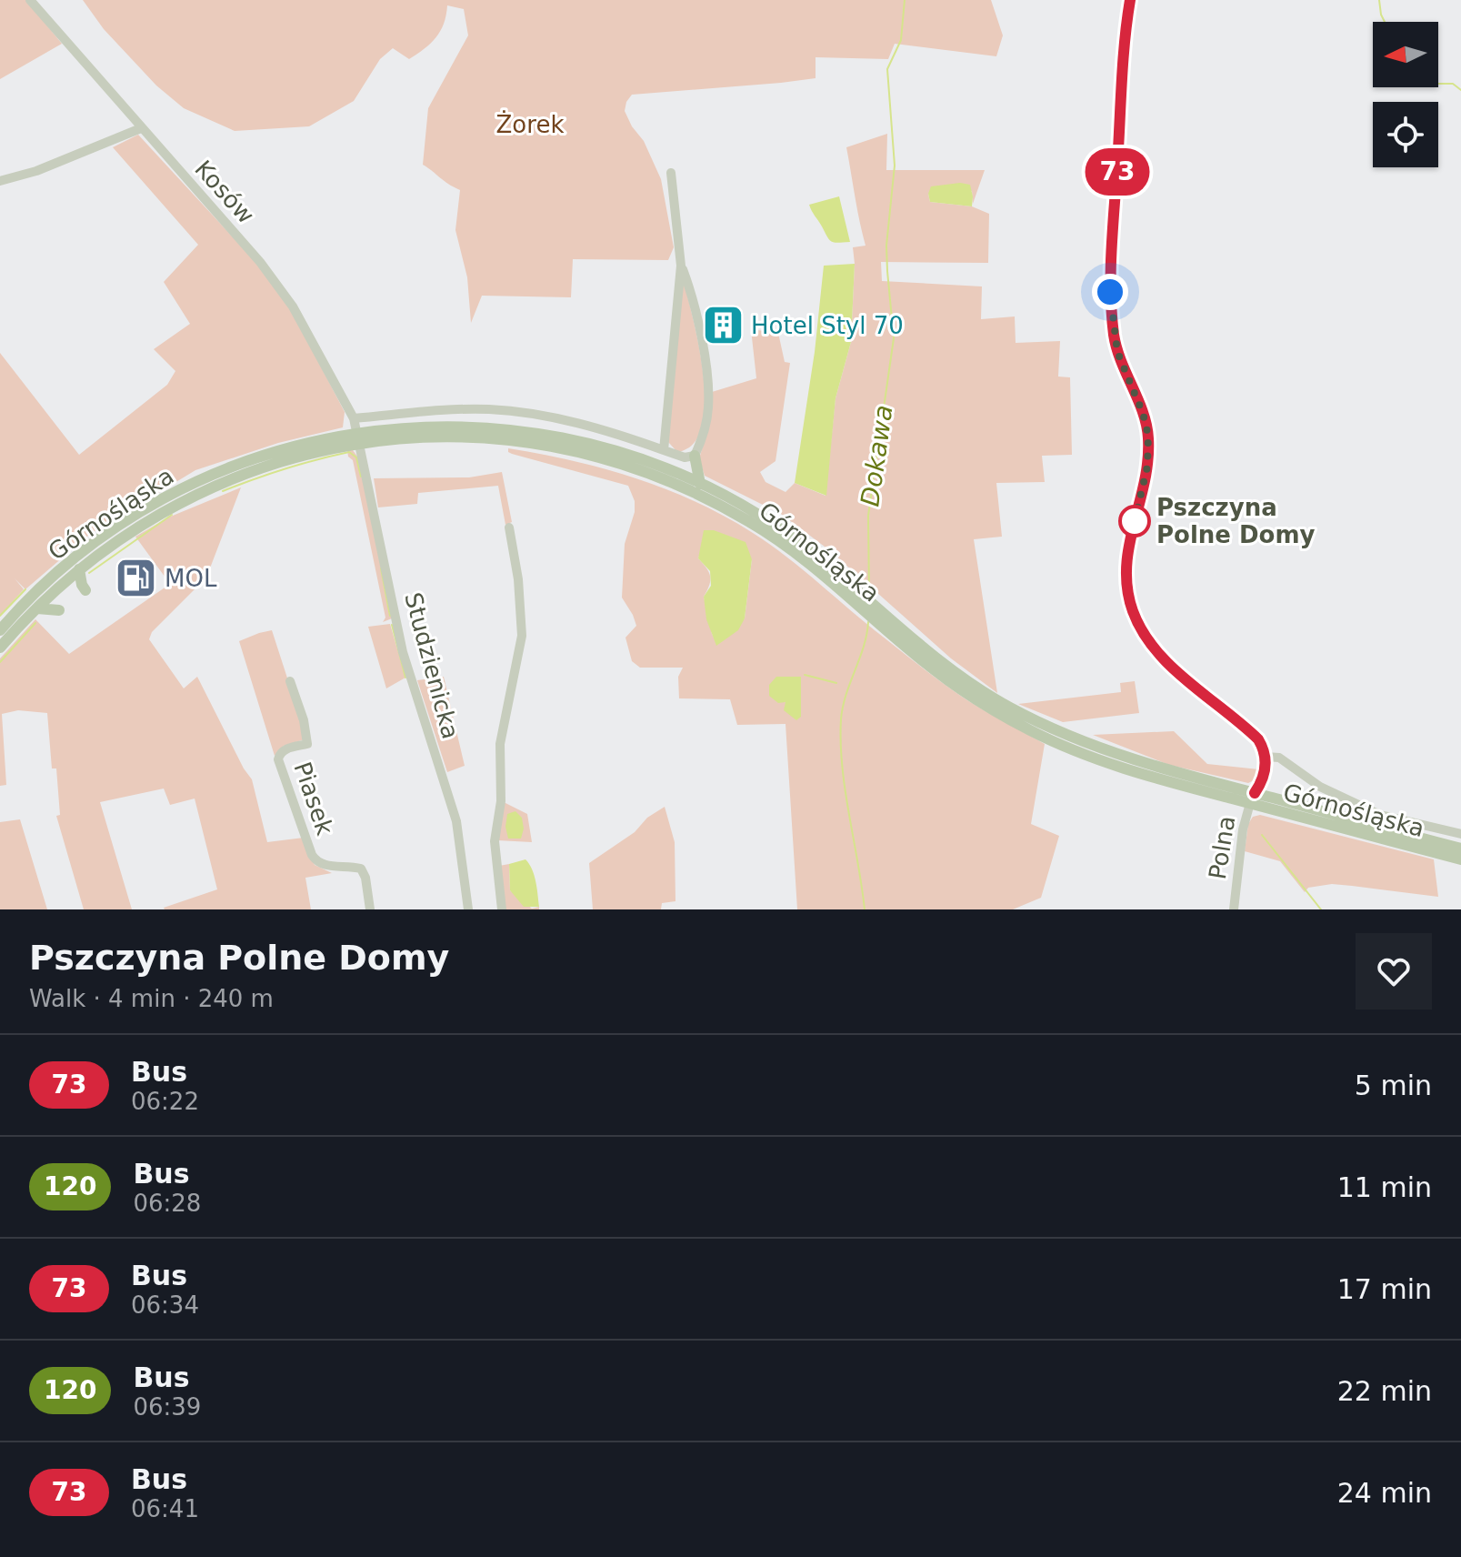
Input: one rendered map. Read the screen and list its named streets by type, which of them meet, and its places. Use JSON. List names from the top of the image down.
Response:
{
  "streets": {
    "main road": ["Górnośląska"],
    "street": [
      "Kosów",
      "Studzienicka",
      "Piasek",
      "Polna"
    ]
  },
  "crossings": [
    ["Kosów", "Górnośląska"],
    ["Kosów", "Studzienicka"],
    ["Górnośląska", "Studzienicka"],
    ["Górnośląska", "Polna"]
  ],
  "water": ["Dokawa"],
  "parks": ["Żorek"],
  "places": {
    "building": ["Hotel Styl 70"],
    "other": ["Pszczyna Polne Domy"],
    "fuel station": ["MOL"]
  },
  "lines": ["bus line 73"],
  "north": "left",
  "page": {
    "on_map": "73",
    "heading": ["Pszczyna Polne Domy", "Walk · 4 min · 240 m"],
    "list": [
      {
        "mark": "73",
        "name": "Bus",
        "note": "06:22",
        "value": "5 min"
      },
      {
        "mark": "120",
        "name": "Bus",
        "note": "06:28",
        "value": "11 min"
      },
      {
        "mark": "73",
        "name": "Bus",
        "note": "06:34",
        "value": "17 min"
      },
      {
        "mark": "120",
        "name": "Bus",
        "note": "06:39",
        "value": "22 min"
      },
      {
        "mark": "73",
        "name": "Bus",
        "note": "06:41",
        "value": "24 min"
      }
    ]
  }
}
